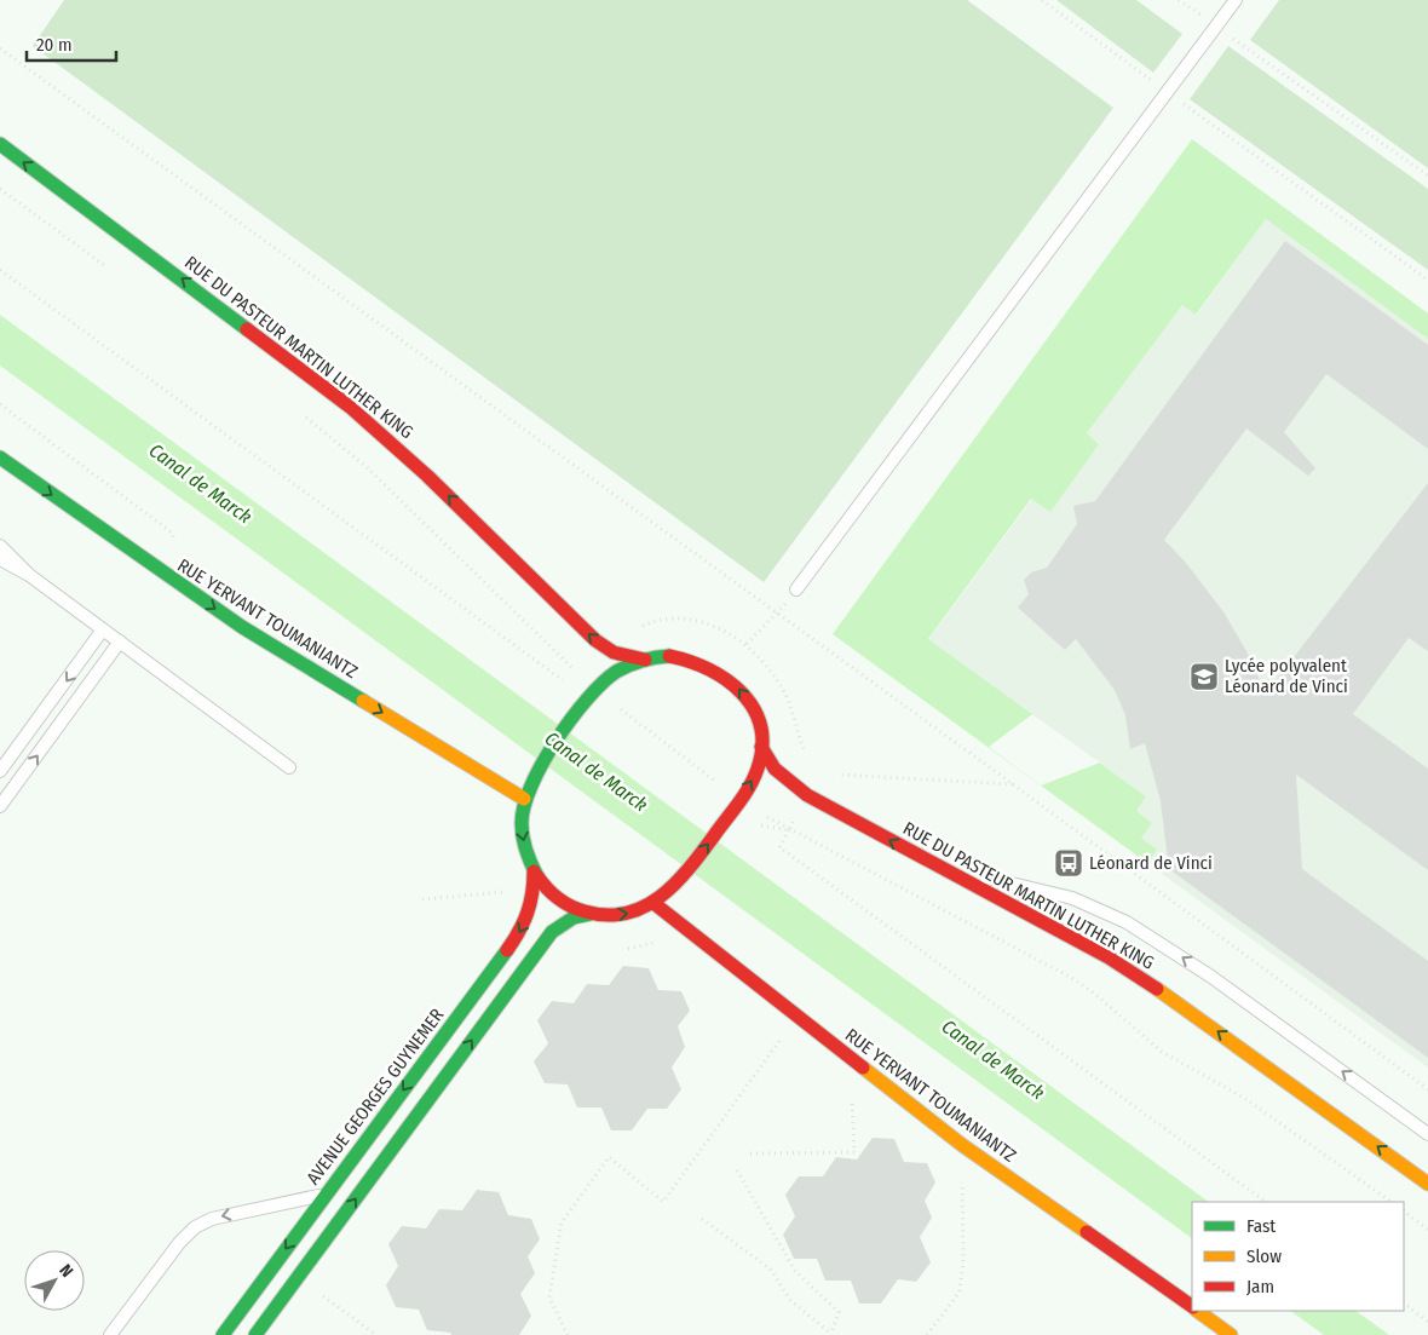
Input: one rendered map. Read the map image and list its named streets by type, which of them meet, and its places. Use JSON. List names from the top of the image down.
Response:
{
  "streets": {
    "street": ["RUE DU PASTEUR MARTIN LUTHER KING", "RUE YERVANT TOUMANIANTZ", "AVENUE GEORGES GUYNEMER"]
  },
  "crossings": [
    ["RUE YERVANT TOUMANIANTZ", "AVENUE GEORGES GUYNEMER"]
  ],
  "one_way": ["RUE DU PASTEUR MARTIN LUTHER KING", "RUE YERVANT TOUMANIANTZ"],
  "water": ["Canal de Marck"],
  "places": {
    "school or university": ["Lycée polyvalent Léonard de Vinci"],
    "bus stop": ["Léonard de Vinci"]
  },
  "legend": ["Fast", "Slow", "Jam"],
  "scale_bar": "20 m",
  "north": "top right"
}
